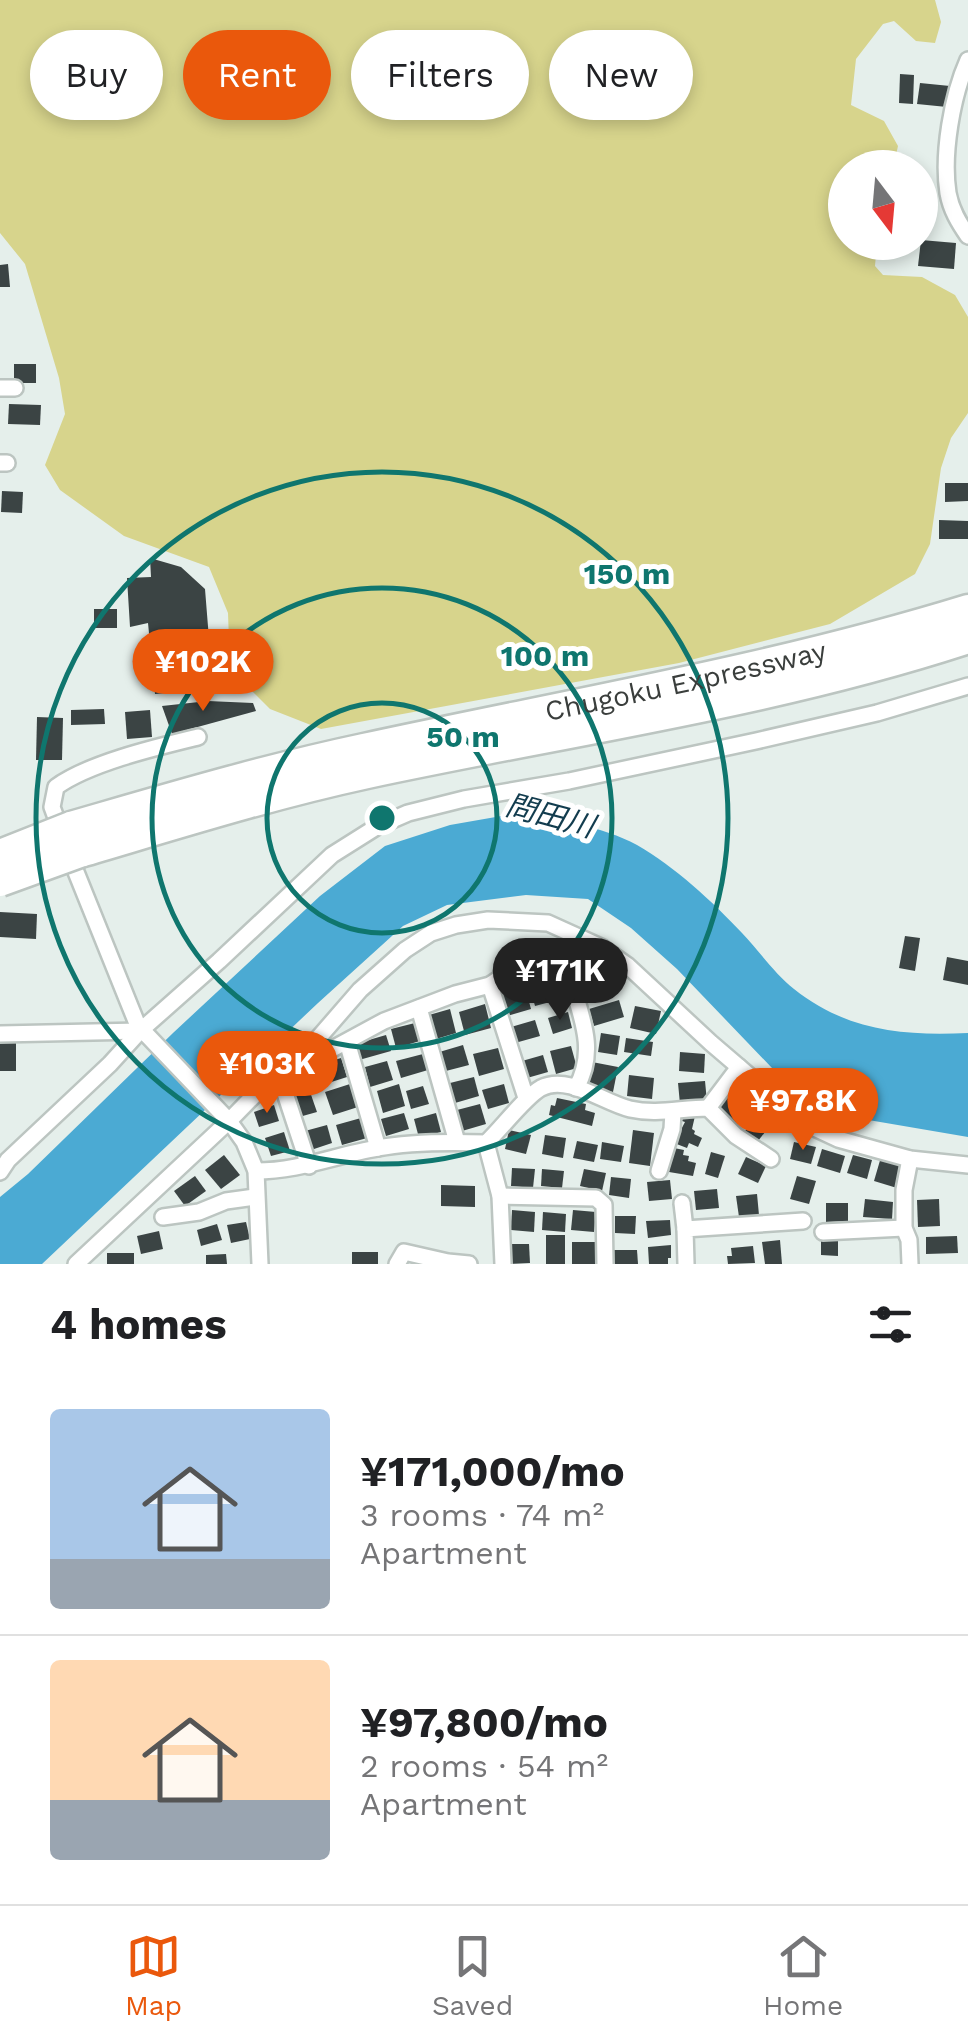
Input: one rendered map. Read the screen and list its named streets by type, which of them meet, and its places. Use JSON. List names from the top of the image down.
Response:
{
  "streets": {
    "highway": ["Chugoku Expressway"]
  },
  "water": ["問田川"],
  "north": "bottom",
  "page": {
    "chip": [
      "Buy",
      "Rent",
      "Filters",
      "New"
    ],
    "price": [
      "¥102K",
      "¥171K",
      "¥103K",
      "¥97.8K"
    ],
    "heading": "4 homes",
    "list": [
      {
        "name": "¥171,000/mo",
        "note": "3 rooms · 74 m² · Apartment"
      },
      {
        "name": "¥97,800/mo",
        "note": "2 rooms · 54 m² · Apartment"
      }
    ],
    "tabs": ["Map", "Saved", "Home"]
  },
  "rings": ["150 m", "100 m", "50 m"]
}
